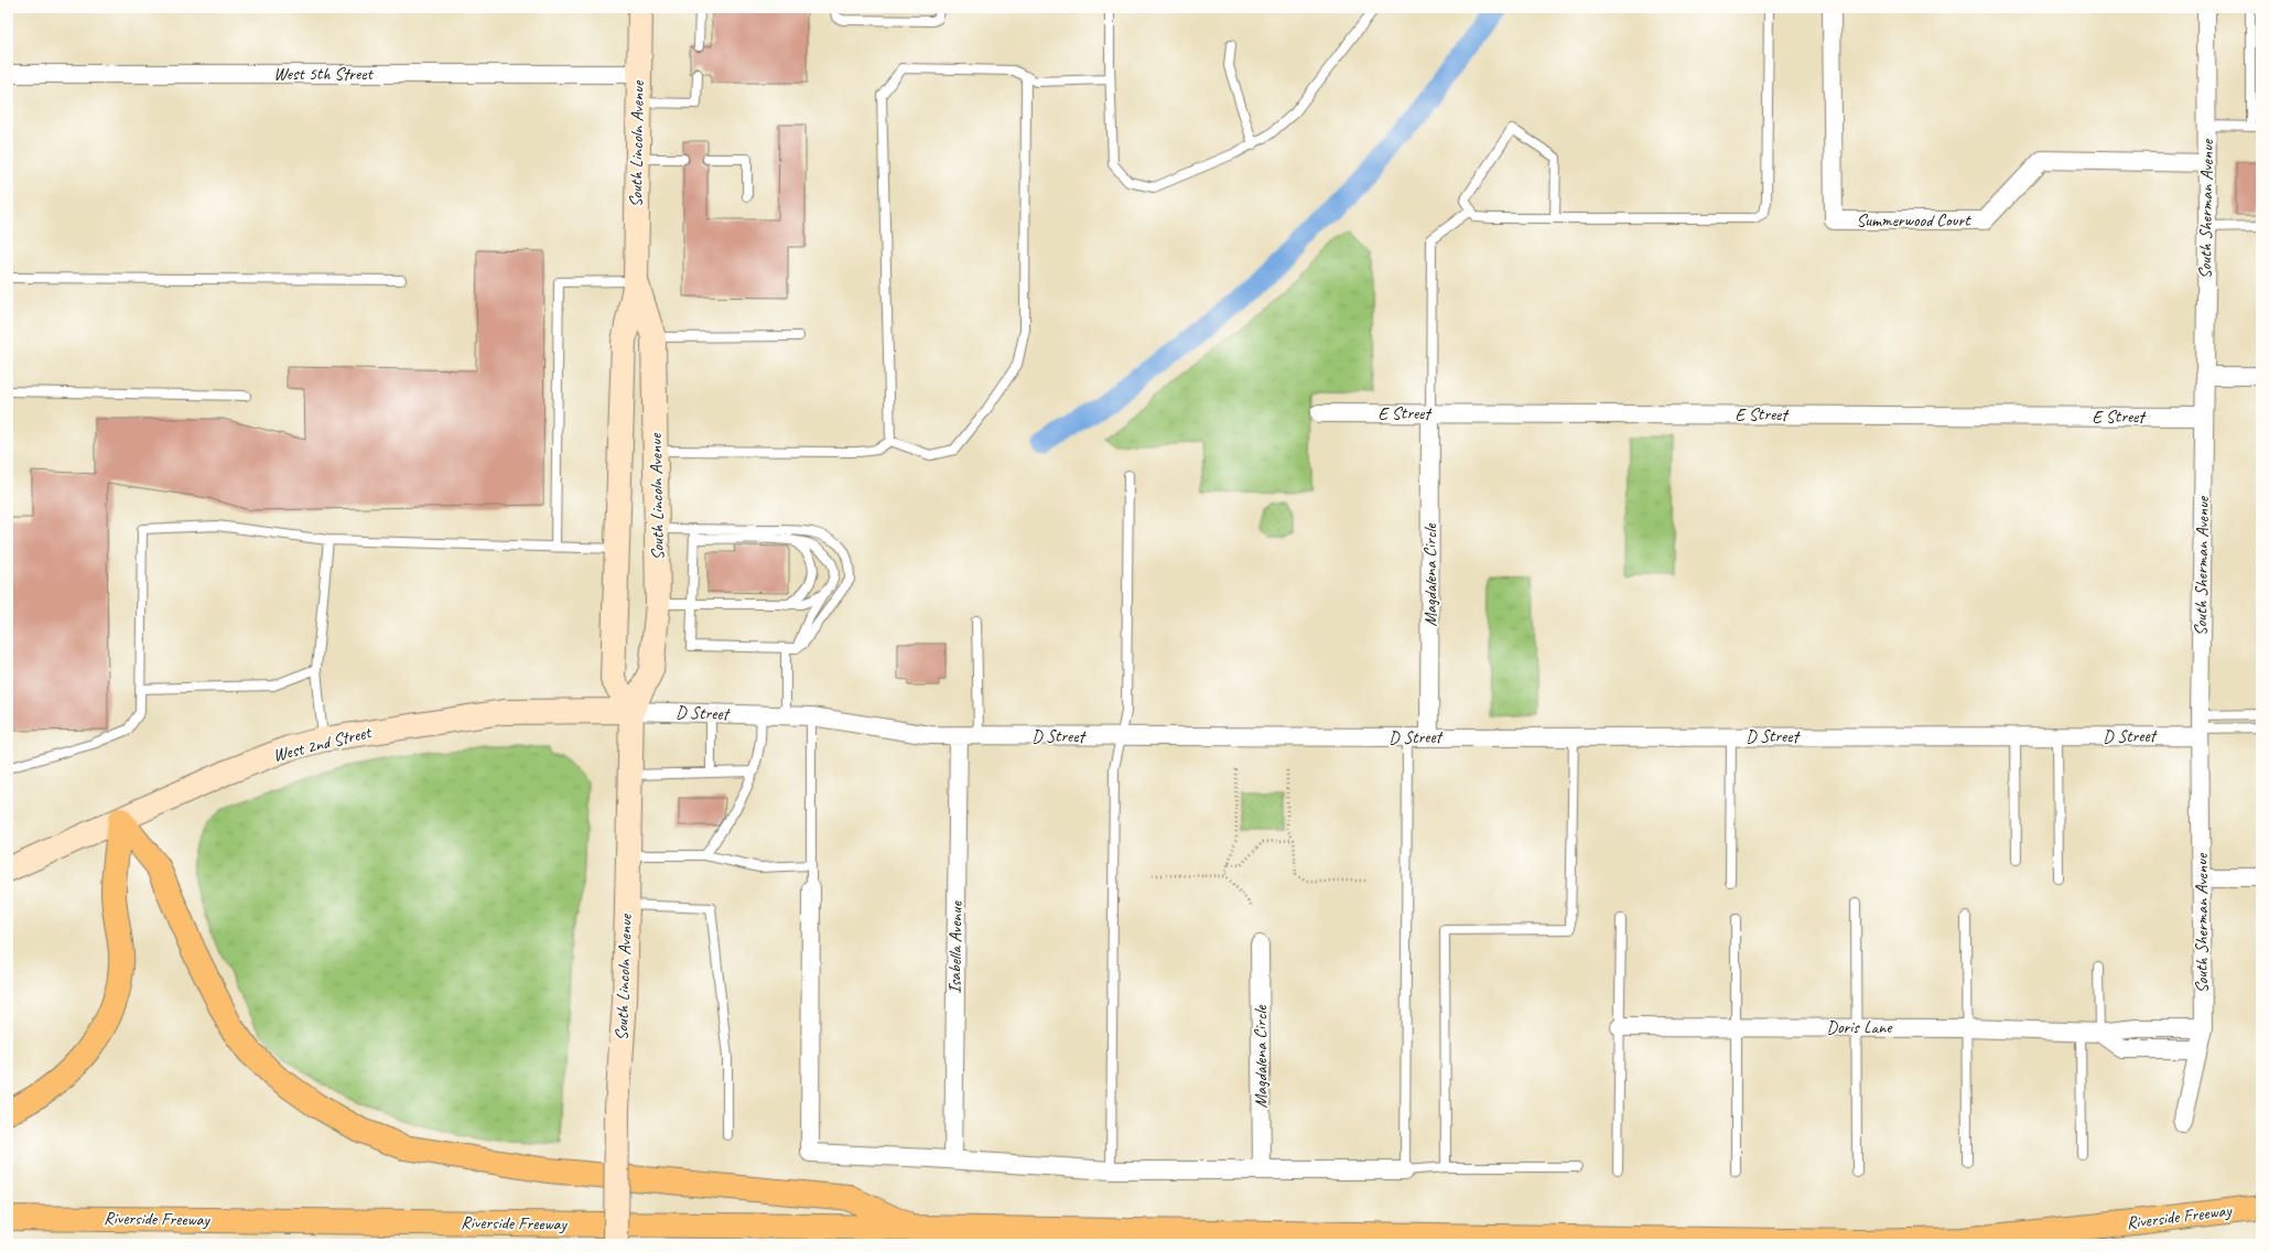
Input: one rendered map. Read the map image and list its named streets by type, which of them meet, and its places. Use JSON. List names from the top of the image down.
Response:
{
  "streets": {
    "highway": ["Riverside Freeway"],
    "main road": ["South Lincoln Avenue", "West 2nd Street"],
    "street": [
      "West 5th Street",
      "South Sherman Avenue",
      "Summerwood Court",
      "E Street",
      "Magdalena Circle",
      "D Street",
      "Isabella Avenue",
      "Doris Lane"
    ]
  },
  "crossings": [
    ["West 5th Street", "South Lincoln Avenue"],
    ["South Lincoln Avenue", "D Street"],
    ["South Lincoln Avenue", "West 2nd Street"],
    ["South Sherman Avenue", "Summerwood Court"],
    ["South Sherman Avenue", "E Street"],
    ["South Sherman Avenue", "D Street"],
    ["South Sherman Avenue", "Doris Lane"],
    ["E Street", "Magdalena Circle"],
    ["Magdalena Circle", "D Street"],
    ["D Street", "West 2nd Street"],
    ["D Street", "Isabella Avenue"]
  ]
}
